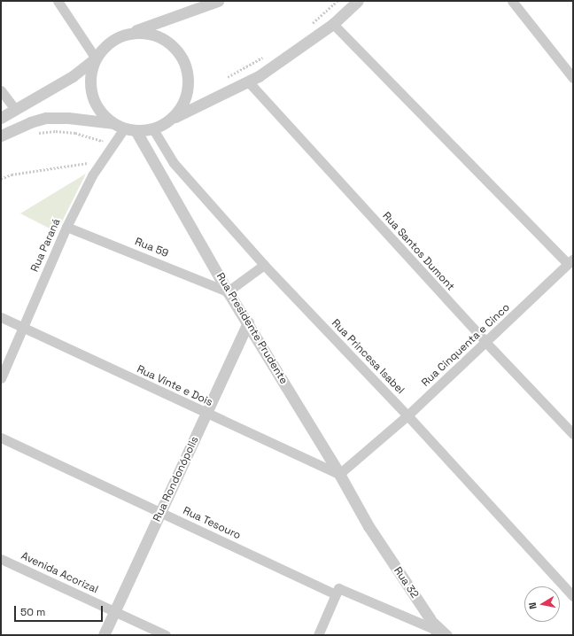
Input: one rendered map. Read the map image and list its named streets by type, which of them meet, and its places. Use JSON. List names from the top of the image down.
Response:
{
  "streets": {
    "street": [
      "Rua Paraná",
      "Rua 59",
      "Rua Santos Dumont",
      "Rua Presidente Prudente",
      "Rua Cinquenta e Cinco",
      "Rua Princesa Isabel",
      "Rua Vinte e Dois",
      "Rua Rondonópolis",
      "Rua Tesouro",
      "Avenida Acorizal",
      "Rua 32"
    ]
  },
  "crossings": [
    ["Rua Paraná", "Rua 59"],
    ["Rua Paraná", "Rua Presidente Prudente"],
    ["Rua Paraná", "Rua Princesa Isabel"],
    ["Rua Paraná", "Rua Vinte e Dois"],
    ["Rua 59", "Rua Presidente Prudente"],
    ["Rua Santos Dumont", "Rua Cinquenta e Cinco"],
    ["Rua Presidente Prudente", "Rua Cinquenta e Cinco"],
    ["Rua Presidente Prudente", "Rua Princesa Isabel"],
    ["Rua Presidente Prudente", "Rua Vinte e Dois"],
    ["Rua Presidente Prudente", "Rua Rondonópolis"],
    ["Rua Presidente Prudente", "Rua 32"],
    ["Rua Cinquenta e Cinco", "Rua Princesa Isabel"],
    ["Rua Cinquenta e Cinco", "Rua Vinte e Dois"],
    ["Rua Vinte e Dois", "Rua Rondonópolis"],
    ["Rua Rondonópolis", "Rua Tesouro"],
    ["Rua Rondonópolis", "Avenida Acorizal"]
  ],
  "scale_bar": "50 m",
  "north": "left"
}
